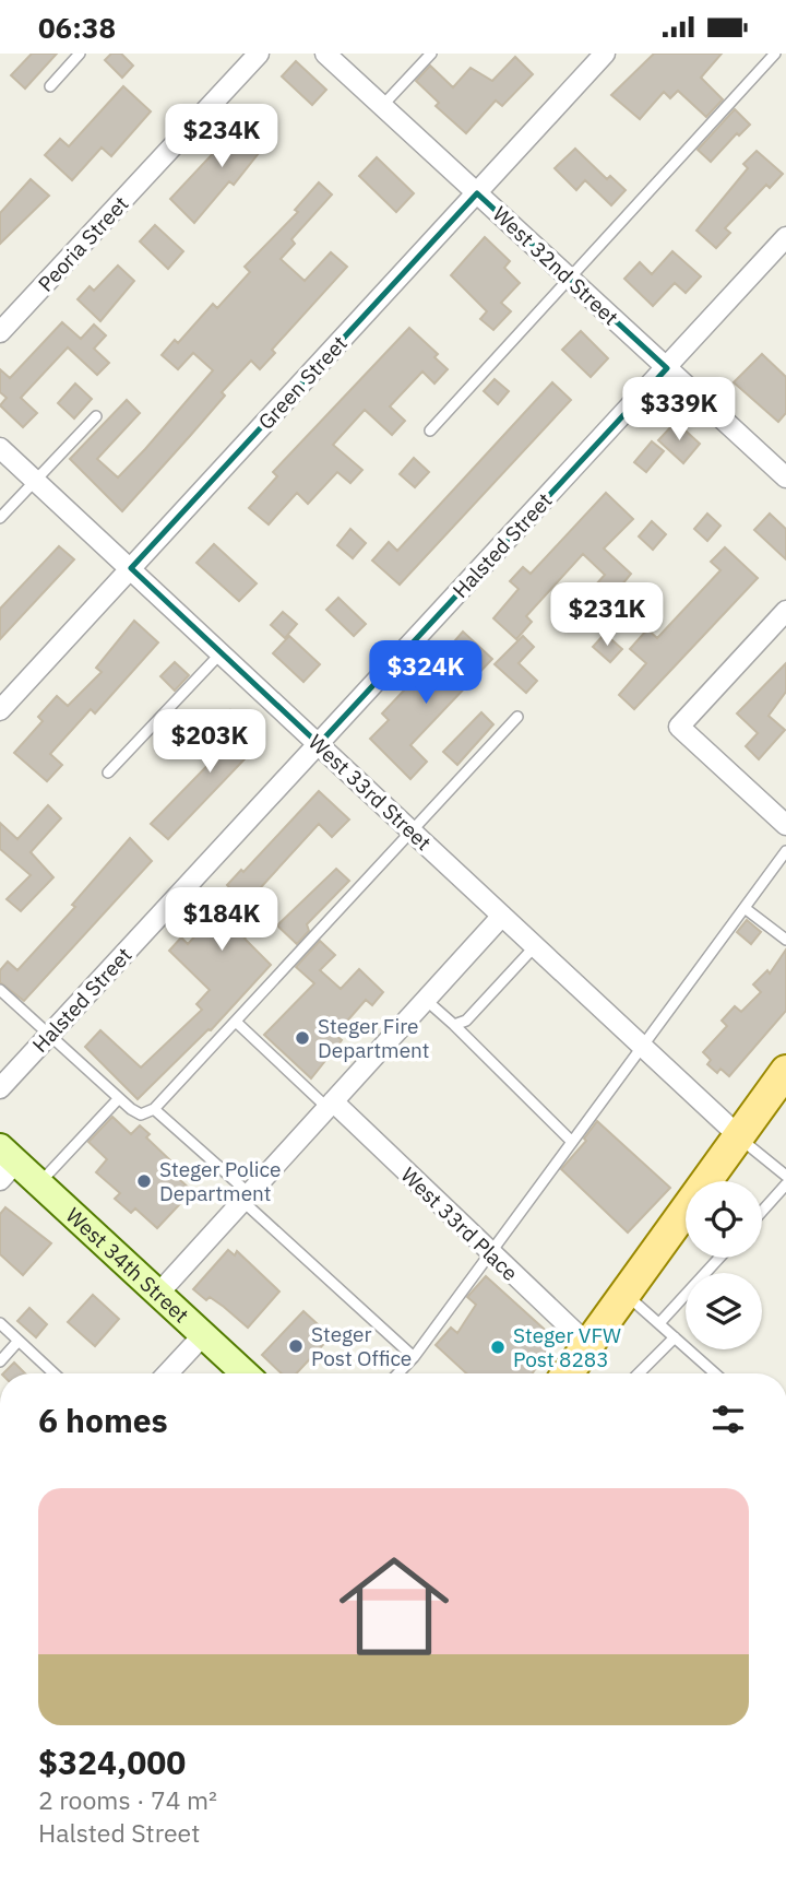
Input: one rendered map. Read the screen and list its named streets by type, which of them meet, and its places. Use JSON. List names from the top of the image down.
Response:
{
  "streets": {
    "street": [
      "Peoria Street",
      "West 32nd Street",
      "Green Street",
      "Halsted Street",
      "West 33rd Street",
      "West 33rd Place",
      "West 34th Street"
    ]
  },
  "crossings": [
    ["West 32nd Street", "Green Street"],
    ["West 32nd Street", "Halsted Street"],
    ["Green Street", "West 33rd Street"],
    ["Halsted Street", "West 33rd Street"]
  ],
  "places": [
    "Steger Fire Department",
    "Steger Police Department",
    "Steger Post Office",
    "Steger VFW Post 8283"
  ],
  "page": {
    "status": "06:38",
    "price": [
      "$234K",
      "$339K",
      "$231K",
      "$324K",
      "$203K",
      "$184K"
    ],
    "heading": "6 homes",
    "list": [
      {
        "name": "$324,000",
        "note": "2 rooms · 74 m² · Halsted Street"
      }
    ]
  }
}
